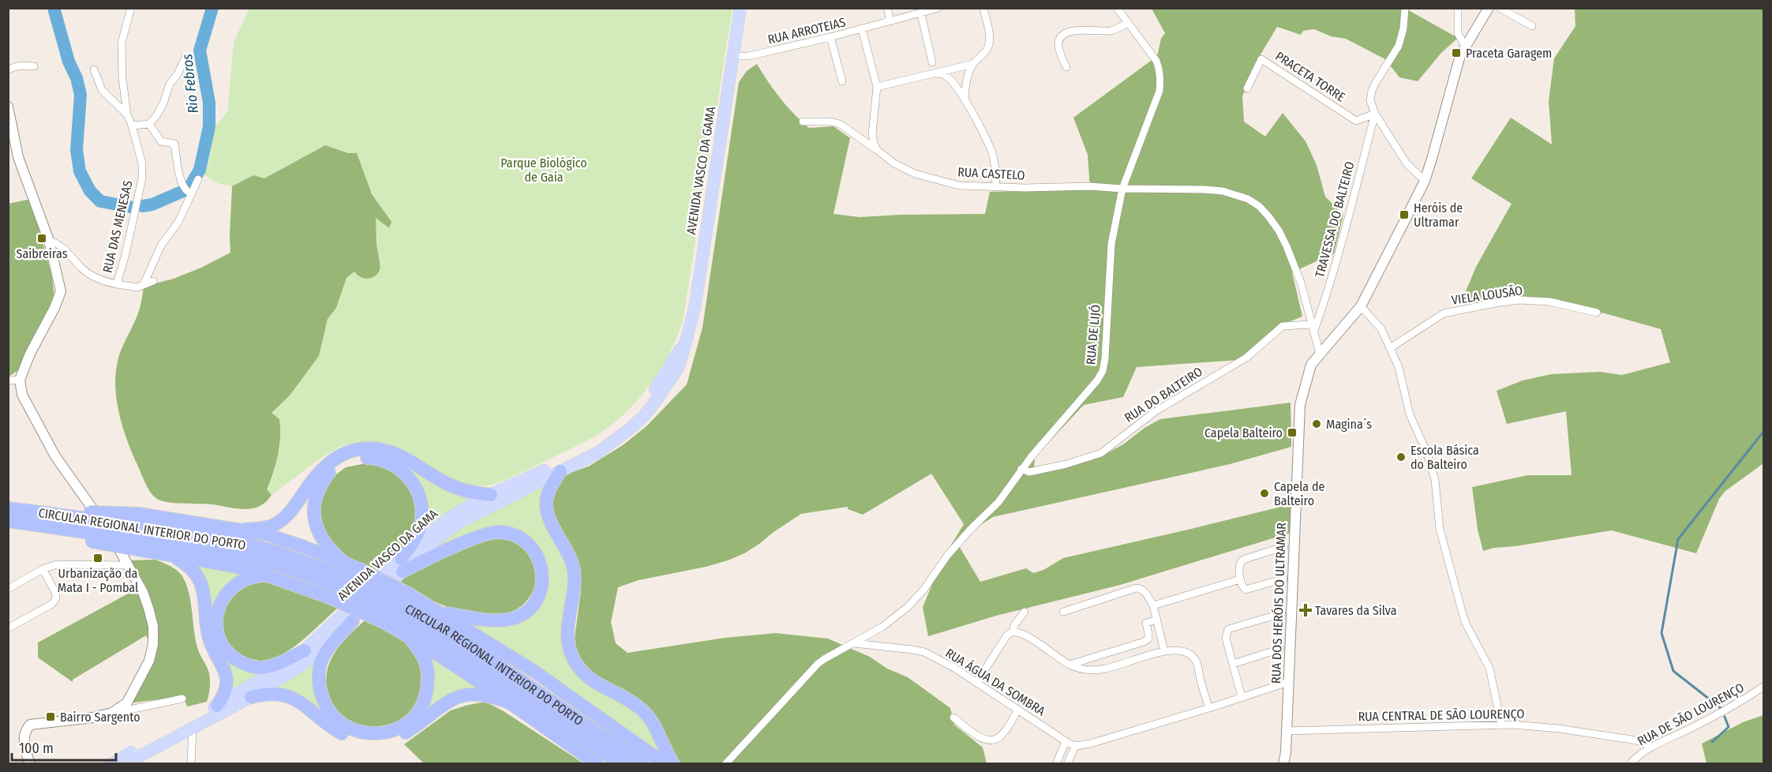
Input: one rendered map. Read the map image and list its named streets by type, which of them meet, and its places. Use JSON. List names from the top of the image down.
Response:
{
  "streets": {
    "highway": ["CIRCULAR REGIONAL INTERIOR DO PORTO"],
    "main road": ["AVENIDA VASCO DA GAMA"],
    "street": [
      "RUA ARROTEIAS",
      "PRACETA TORRE",
      "RUA CASTELO",
      "TRAVESSA DO BALTEIRO",
      "RUA DAS MENESAS",
      "VIELA LOUSÃO",
      "RUA DE LIJÓ",
      "RUA DO BALTEIRO",
      "RUA DOS HERÓIS DO ULTRAMAR",
      "RUA ÁGUA DA SOMBRA",
      "RUA DE SÃO LOURENÇO",
      "RUA CENTRAL DE SÃO LOURENÇO"
    ]
  },
  "crossings": [
    ["RUA ARROTEIAS", "AVENIDA VASCO DA GAMA"],
    ["PRACETA TORRE", "TRAVESSA DO BALTEIRO"],
    ["RUA CASTELO", "TRAVESSA DO BALTEIRO"],
    ["RUA CASTELO", "RUA DE LIJÓ"],
    ["RUA CASTELO", "RUA DO BALTEIRO"],
    ["RUA CASTELO", "RUA DOS HERÓIS DO ULTRAMAR"],
    ["TRAVESSA DO BALTEIRO", "RUA DO BALTEIRO"],
    ["RUA DE LIJÓ", "RUA DO BALTEIRO"],
    ["RUA DE LIJÓ", "RUA ÁGUA DA SOMBRA"],
    ["RUA DOS HERÓIS DO ULTRAMAR", "RUA CENTRAL DE SÃO LOURENÇO"],
    ["RUA DE SÃO LOURENÇO", "RUA CENTRAL DE SÃO LOURENÇO"]
  ],
  "water": ["Rio Febros"],
  "parks": ["Parque Biológico de Gaia"],
  "places": {
    "transit": [
      "Praceta Garagem",
      "Heróis de Ultramar",
      "Saibreiras",
      "Capela Balteiro",
      "Urbanização da Mata I - Pombal",
      "Bairro Sargento"
    ],
    "other": ["Magina´s", "Escola Básica do Balteiro", "Capela de Balteiro"],
    "health": ["Tavares da Silva"]
  },
  "scale_bar": "100 m"
}
